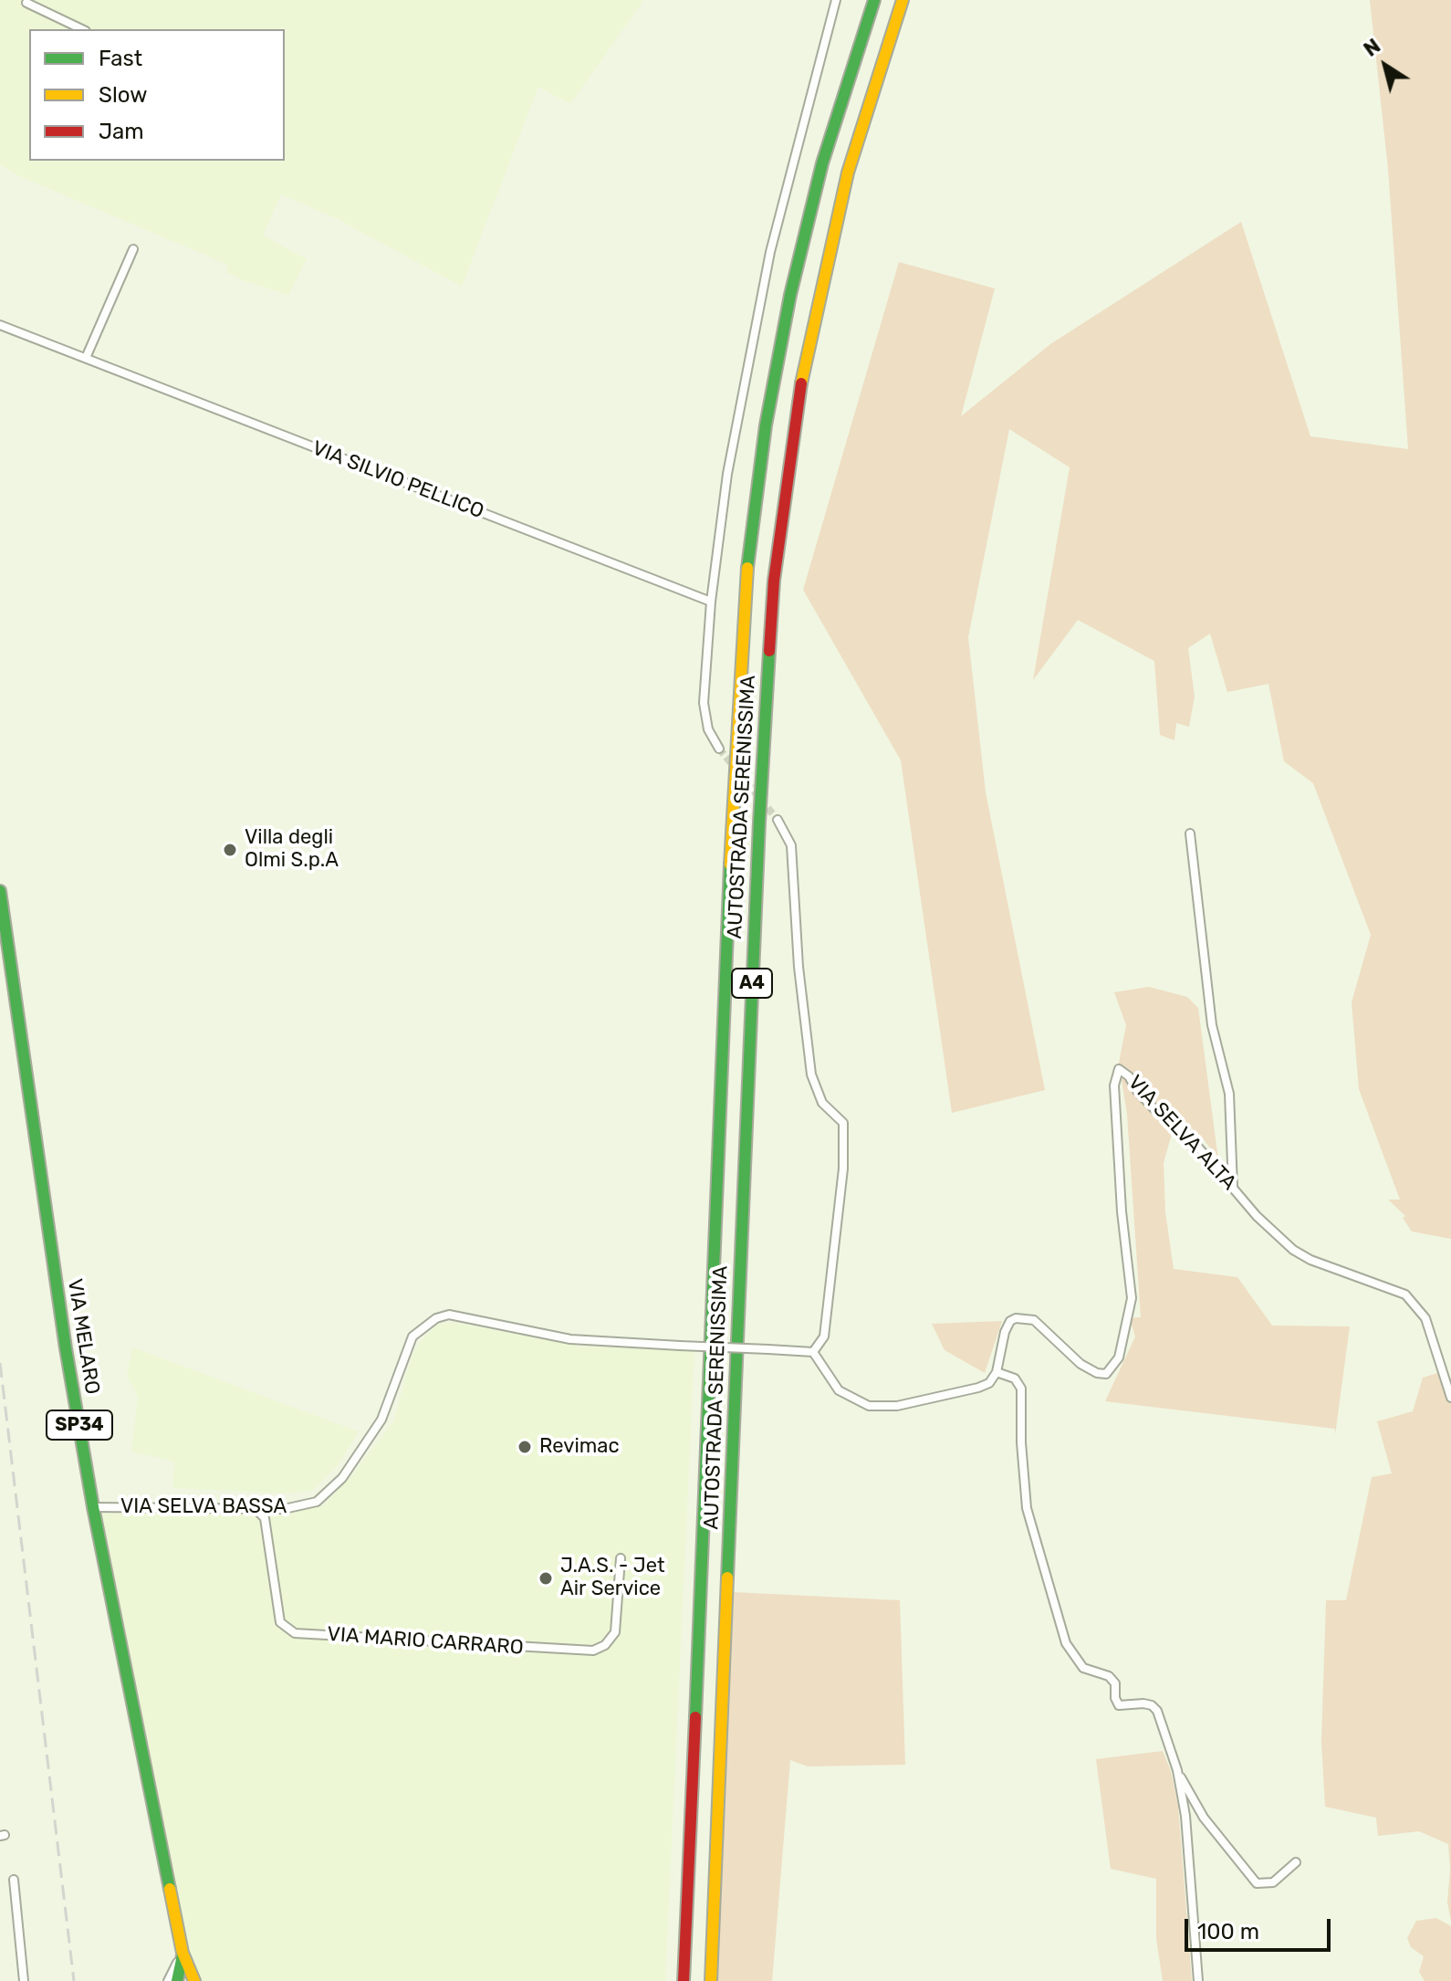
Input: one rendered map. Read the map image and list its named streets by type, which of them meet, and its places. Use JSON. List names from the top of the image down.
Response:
{
  "streets": {
    "main road": [
      "AUTOSTRADA SERENISSIMA",
      "A4",
      "VIA MELARO",
      "SP34"
    ],
    "street": [
      "VIA SILVIO PELLICO",
      "VIA SELVA ALTA",
      "VIA SELVA BASSA",
      "VIA MARIO CARRARO"
    ]
  },
  "crossings": [
    ["VIA MELARO", "VIA SELVA BASSA"],
    ["VIA SELVA BASSA", "VIA MARIO CARRARO"]
  ],
  "places": ["Villa degli Olmi S.p.A", "Revimac", "J.A.S. - Jet Air Service"],
  "legend": ["Fast", "Slow", "Jam"],
  "scale_bar": "100 m",
  "north": "top left"
}
